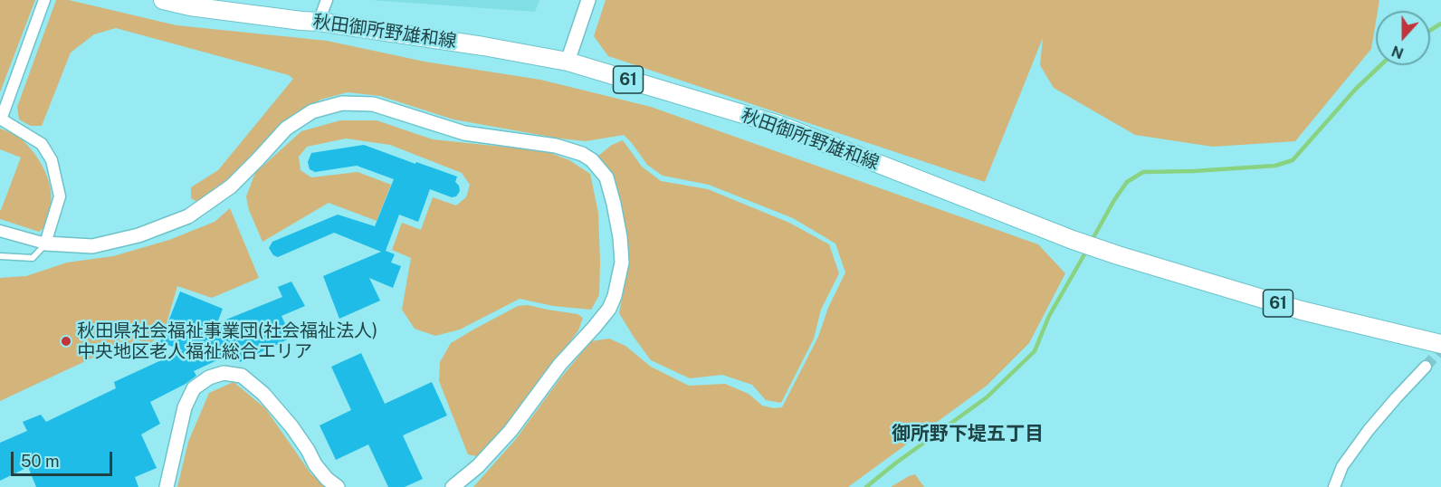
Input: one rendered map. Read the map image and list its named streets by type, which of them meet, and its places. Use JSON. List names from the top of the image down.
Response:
{
  "streets": {
    "main road": ["秋田御所野雄和線", "61"]
  },
  "districts": ["御所野下堤五丁目"],
  "places": ["秋田県社会福祉事業団(社会福祉法人) 中央地区老人福祉総合エリア"],
  "scale_bar": "50 m",
  "north": "bottom"
}
